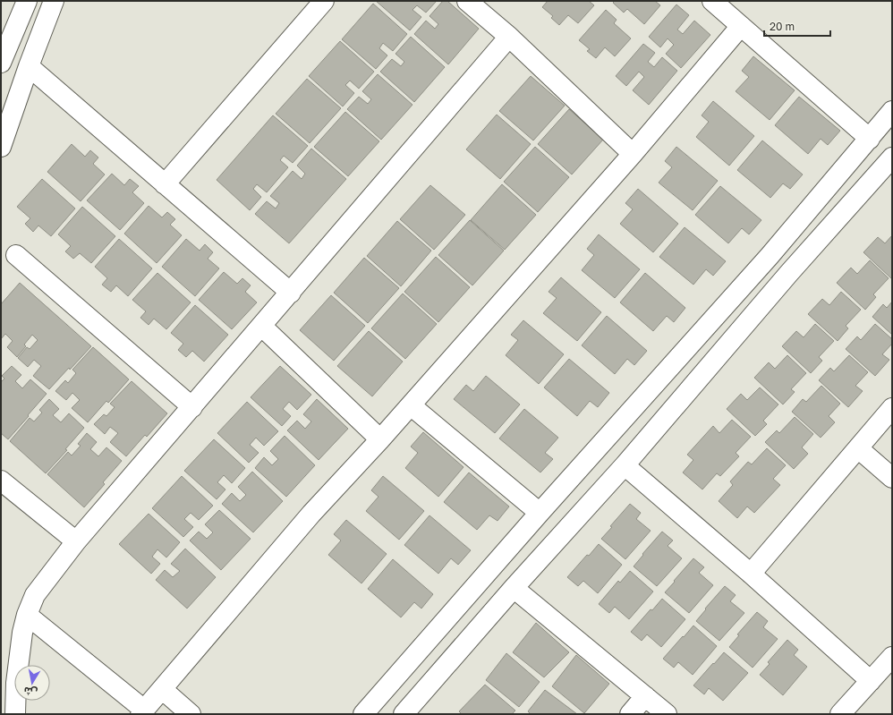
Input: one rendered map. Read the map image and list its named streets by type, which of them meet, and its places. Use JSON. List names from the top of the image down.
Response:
{
  "scale_bar": "20 m",
  "north": "bottom"
}
